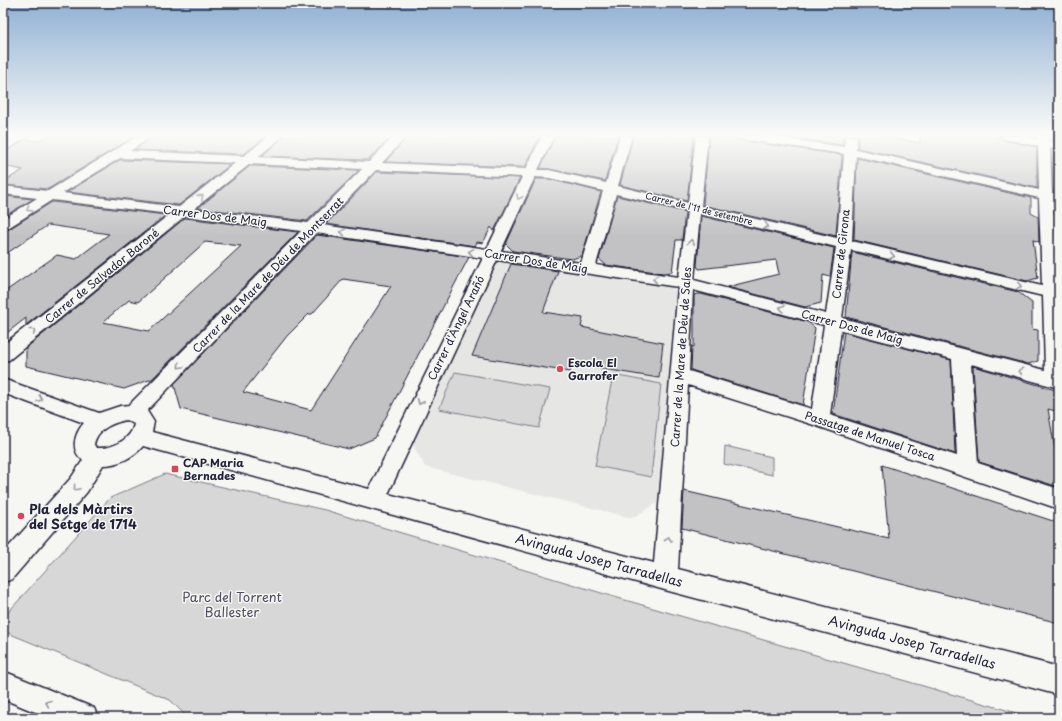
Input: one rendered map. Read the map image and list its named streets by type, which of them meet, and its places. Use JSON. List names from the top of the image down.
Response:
{
  "streets": {
    "street": [
      "Carrer de l'11 de setembre",
      "Carrer Dos de Maig",
      "Carrer de Girona",
      "Carrer de la Mare de Déu de Montserrat",
      "Carrer de Salvador Baroné",
      "Carrer d'Àngel Arañó",
      "Carrer de la Mare de Déu de Sales",
      "Passatge de Manuel Tosca",
      "Avinguda Josep Tarradellas"
    ]
  },
  "crossings": [
    ["Carrer de l'11 de setembre", "Carrer de Girona"],
    ["Carrer de l'11 de setembre", "Carrer d'Àngel Arañó"],
    ["Carrer de l'11 de setembre", "Carrer de la Mare de Déu de Sales"],
    ["Carrer Dos de Maig", "Carrer de Girona"],
    ["Carrer Dos de Maig", "Carrer de la Mare de Déu de Montserrat"],
    ["Carrer Dos de Maig", "Carrer de Salvador Baroné"],
    ["Carrer Dos de Maig", "Carrer d'Àngel Arañó"],
    ["Carrer Dos de Maig", "Carrer de la Mare de Déu de Sales"],
    ["Carrer de Girona", "Passatge de Manuel Tosca"],
    ["Carrer de la Mare de Déu de Montserrat", "Avinguda Josep Tarradellas"],
    ["Carrer d'Àngel Arañó", "Avinguda Josep Tarradellas"],
    ["Carrer de la Mare de Déu de Sales", "Passatge de Manuel Tosca"],
    ["Carrer de la Mare de Déu de Sales", "Avinguda Josep Tarradellas"]
  ],
  "one_way": [
    "Carrer Dos de Maig",
    "Carrer de la Mare de Déu de Montserrat",
    "Carrer d'Àngel Arañó",
    "Carrer de la Mare de Déu de Sales"
  ],
  "parks": ["Parc del Torrent Ballester"],
  "places": {
    "other": ["Escola El Garrofer", "Pla dels Màrtirs del Setge de 1714"],
    "transit": ["CAP Maria Bernades"]
  }
}
